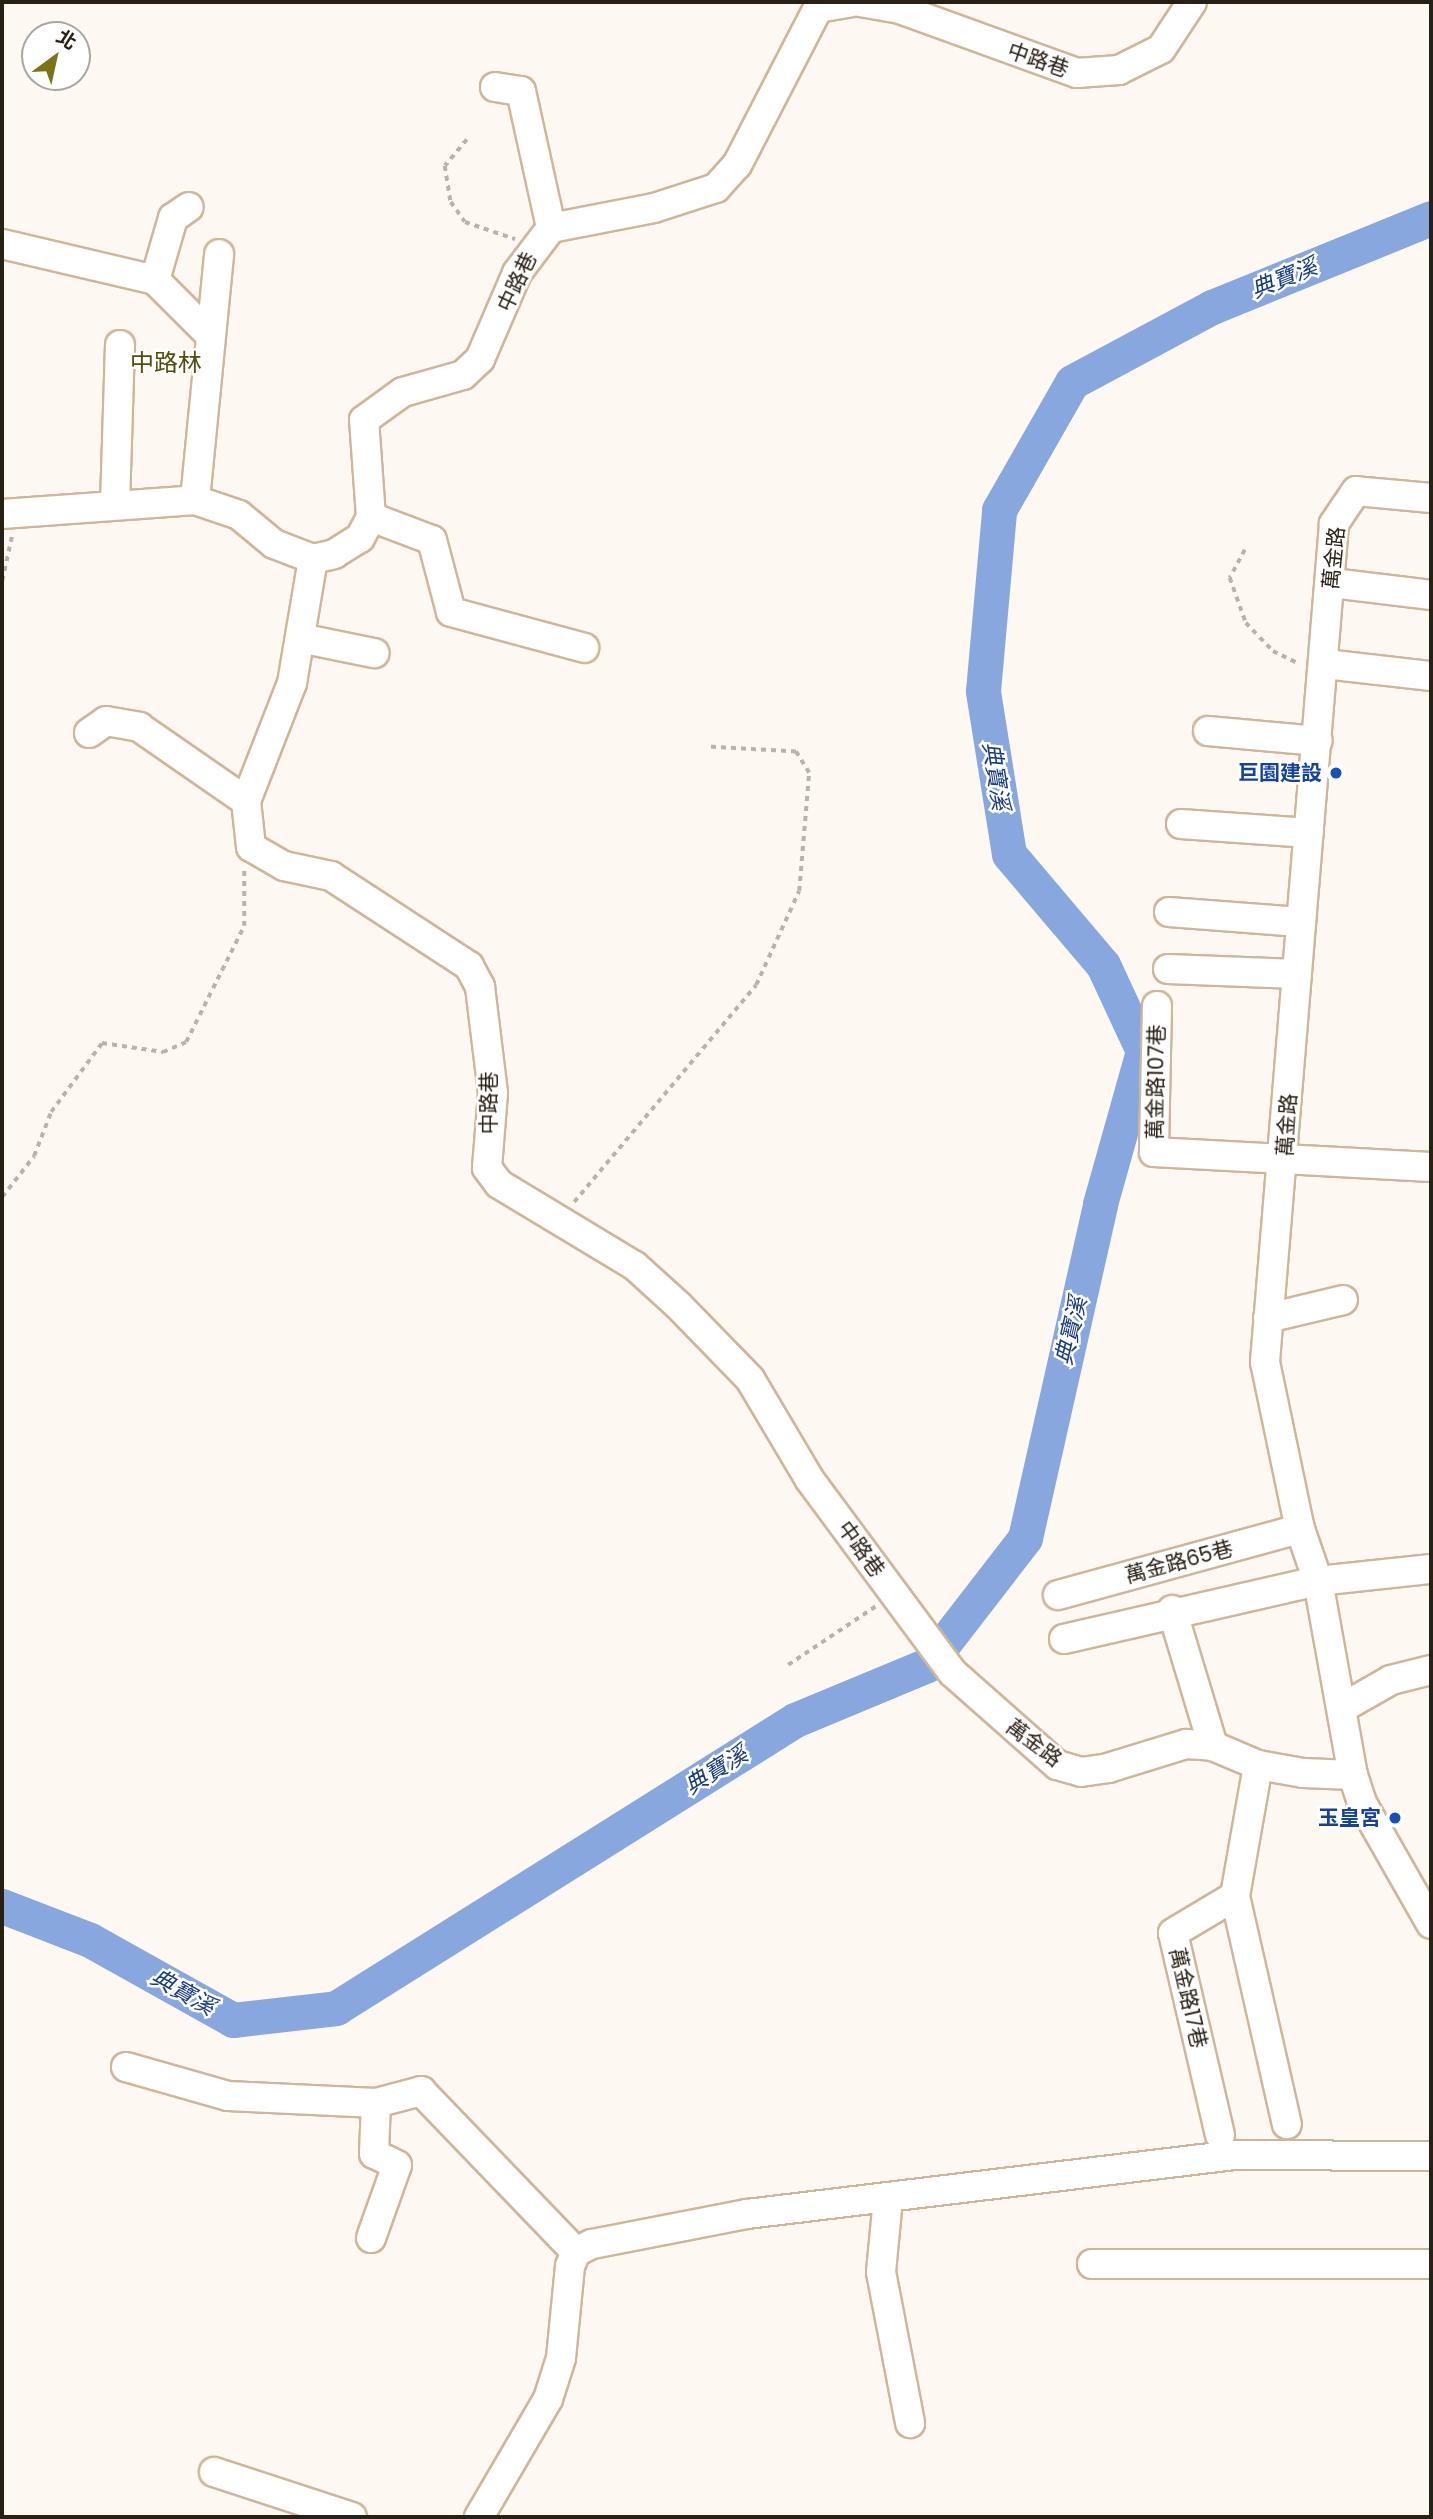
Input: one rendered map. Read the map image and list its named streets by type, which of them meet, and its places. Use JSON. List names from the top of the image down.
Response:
{
  "streets": {
    "street": [
      "中路巷",
      "萬金路",
      "萬金路107巷",
      "萬金路65巷",
      "萬金路17巷"
    ]
  },
  "crossings": [
    ["中路巷", "萬金路"],
    ["萬金路", "萬金路107巷"],
    ["萬金路", "萬金路65巷"]
  ],
  "districts": ["中路林"],
  "water": ["典寶溪"],
  "places": ["巨園建設", "玉皇宮"],
  "north": "top right"
}
